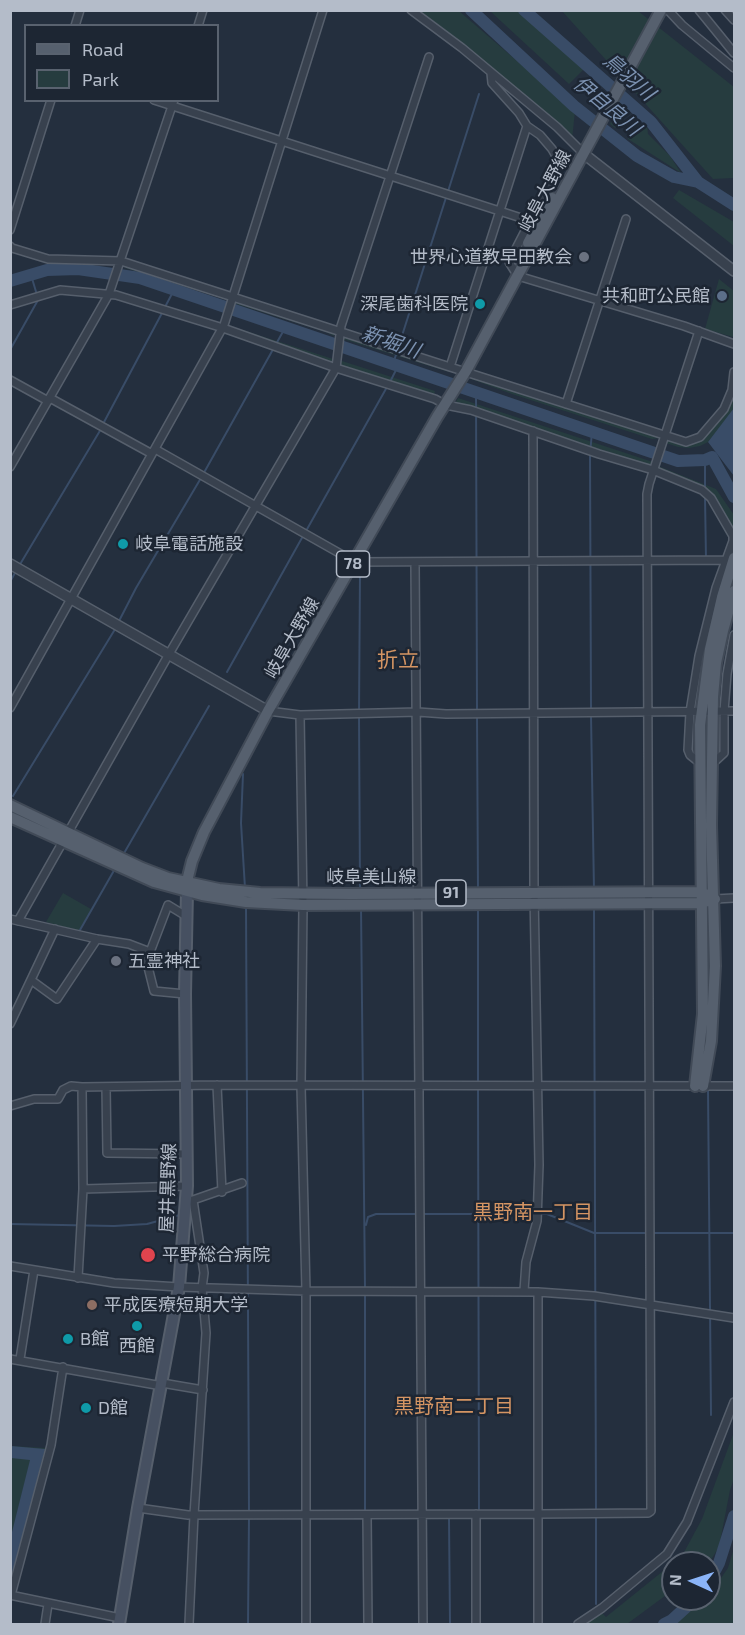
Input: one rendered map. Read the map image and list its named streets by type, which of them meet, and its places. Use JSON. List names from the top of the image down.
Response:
{
  "streets": {
    "main road": [
      "岐阜大野線",
      "78",
      "岐阜美山線",
      "91",
      "屋井黒野線"
    ]
  },
  "crossings": [
    ["岐阜大野線", "岐阜美山線"],
    ["岐阜大野線", "屋井黒野線"],
    ["岐阜美山線", "屋井黒野線"]
  ],
  "districts": ["折立", "黒野南一丁目", "黒野南二丁目"],
  "water": ["鳥羽川", "伊自良川", "新堀川"],
  "places": [
    "世界心道教早田教会",
    "共和町公民館",
    "深尾歯科医院",
    "岐阜電話施設",
    "五霊神社",
    "平野総合病院",
    "平成医療短期大学",
    "西館",
    "B館",
    "D館"
  ],
  "legend": ["Road", "Park"],
  "north": "left"
}
